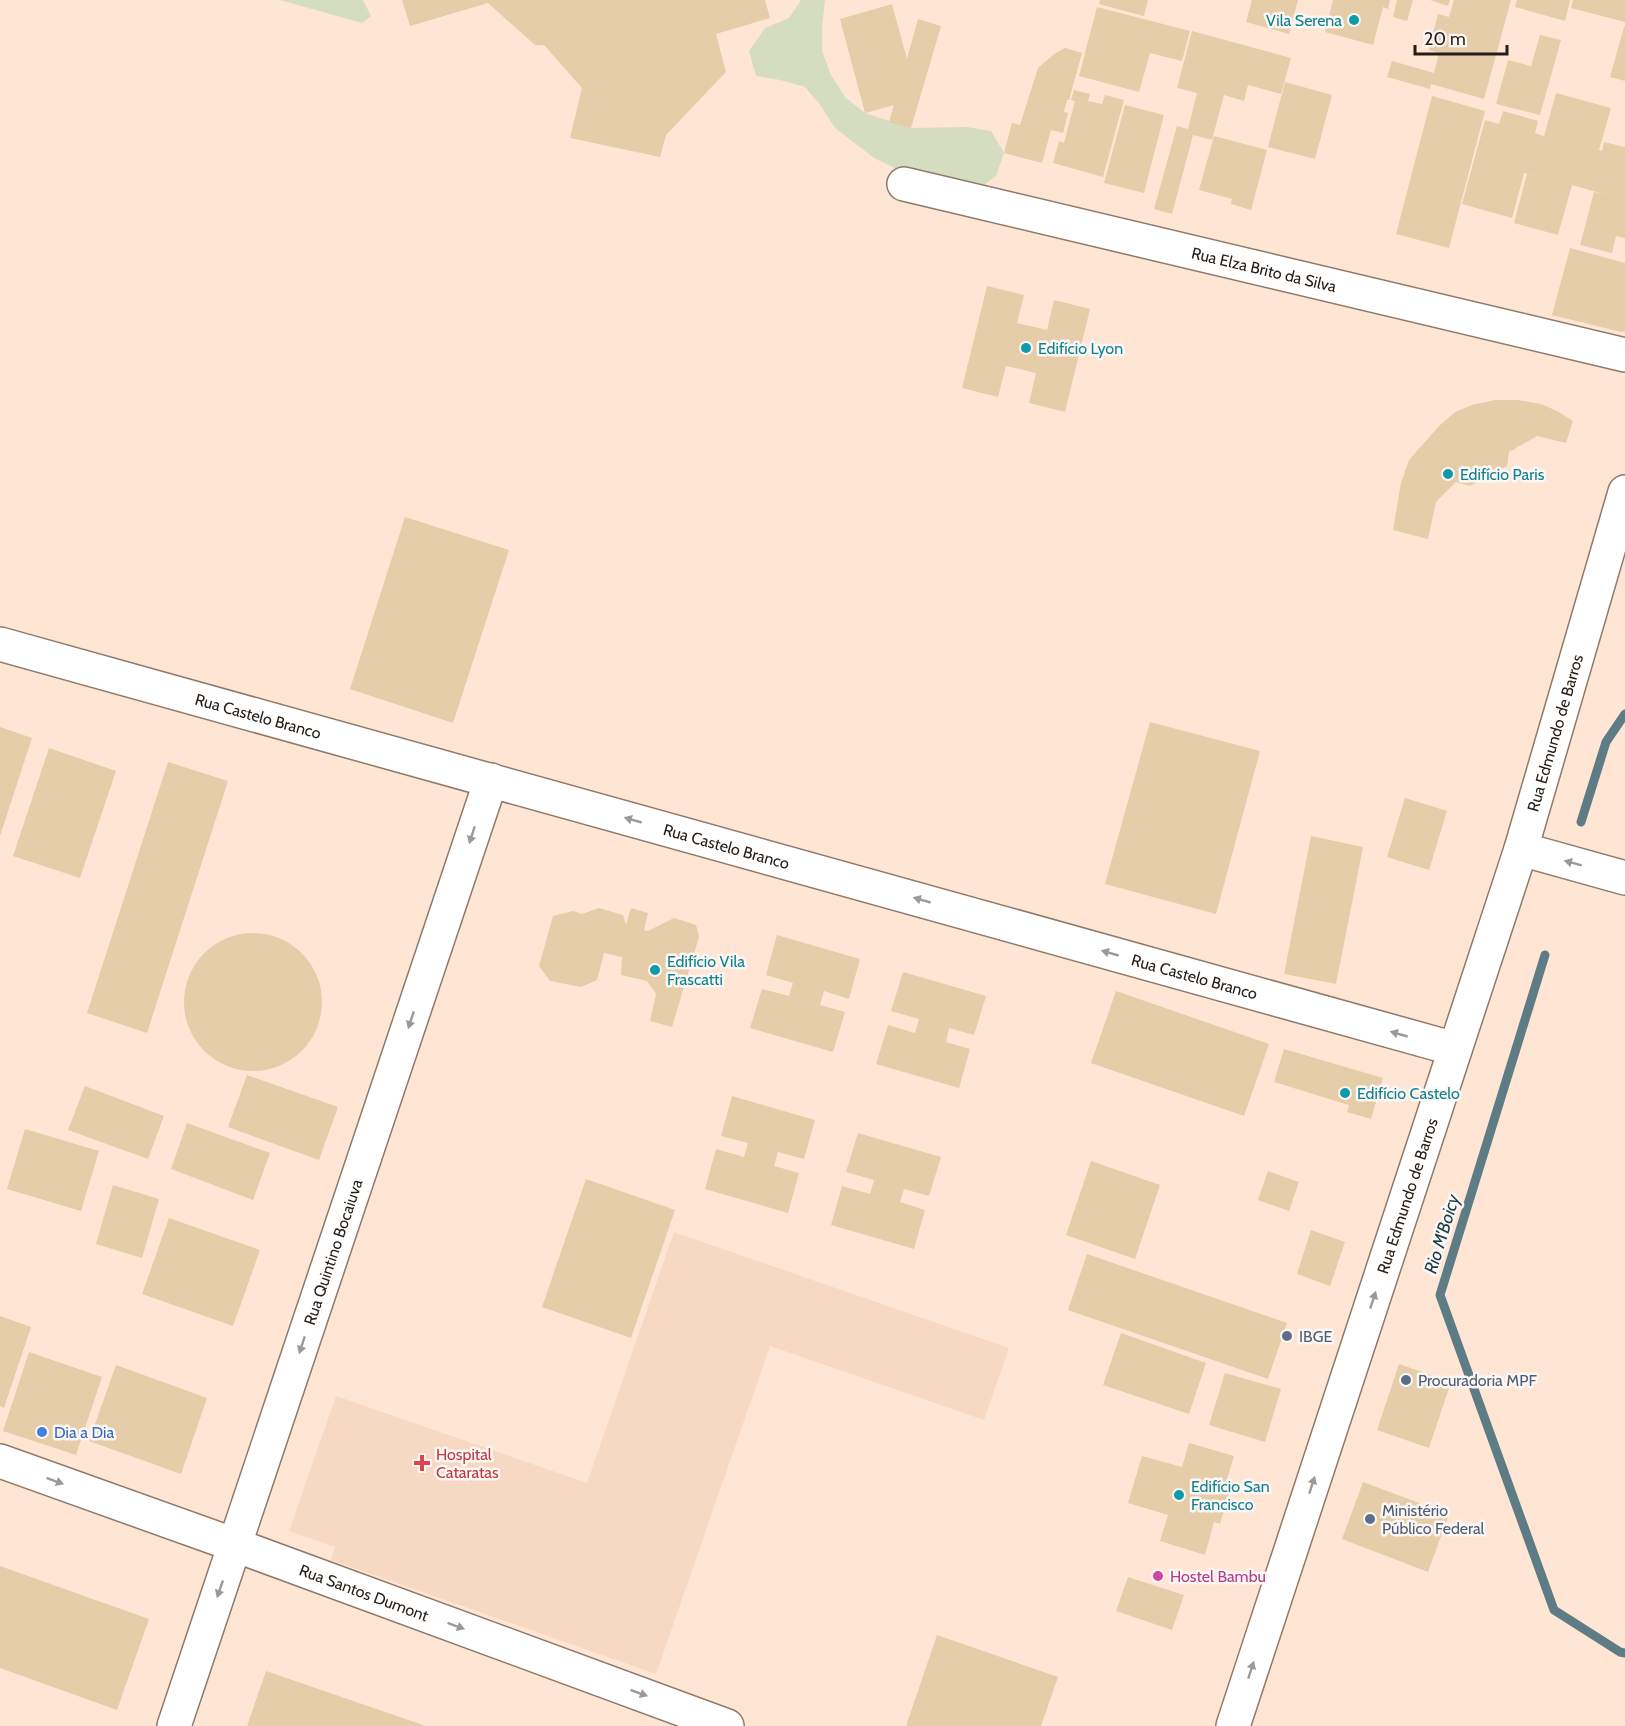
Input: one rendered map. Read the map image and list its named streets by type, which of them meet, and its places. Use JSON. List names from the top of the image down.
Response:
{
  "streets": {
    "street": [
      "Rua Elza Brito da Silva",
      "Rua Castelo Branco",
      "Rua Edmundo de Barros",
      "Rua Quintino Bocaiuva",
      "Rua Santos Dumont"
    ]
  },
  "crossings": [
    ["Rua Castelo Branco", "Rua Edmundo de Barros"],
    ["Rua Castelo Branco", "Rua Quintino Bocaiuva"],
    ["Rua Quintino Bocaiuva", "Rua Santos Dumont"]
  ],
  "one_way": [
    "Rua Castelo Branco",
    "Rua Edmundo de Barros",
    "Rua Quintino Bocaiuva",
    "Rua Santos Dumont"
  ],
  "water": ["Rio M'Boicy"],
  "places": {
    "other": [
      "Vila Serena",
      "Edifício Lyon",
      "Edifício Paris",
      "Edifício Vila Frascatti",
      "Edifício Castelo",
      "IBGE",
      "Procuradoria MPF",
      "Dia a Dia",
      "Edifício San Francisco",
      "Ministério Público Federal",
      "Hostel Bambu"
    ],
    "health": ["Hospital Cataratas"]
  },
  "scale_bar": "20 m"
}
